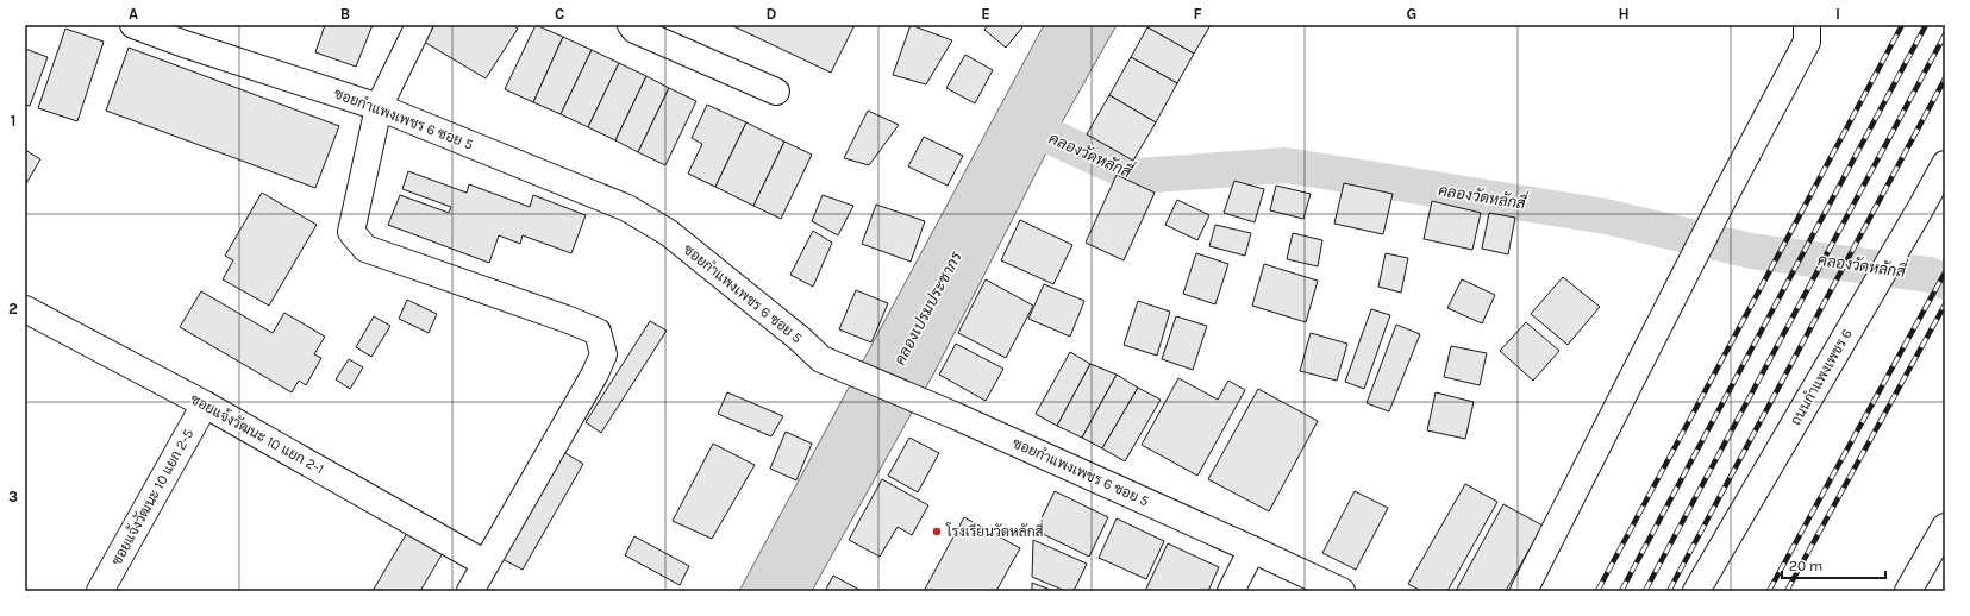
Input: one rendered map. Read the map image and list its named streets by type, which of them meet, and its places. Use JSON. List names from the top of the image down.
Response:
{
  "streets": {
    "street": [
      "ซอยกำแพงเพชร 6 ซอย 5",
      "ถนนกำแพงเพชร 6",
      "ซอยแจ้งวัฒนะ 10 แยก 2-1",
      "ซอยแจ้งวัฒนะ 10 แยก 2-5"
    ]
  },
  "crossings": [
    ["ซอยแจ้งวัฒนะ 10 แยก 2-1", "ซอยแจ้งวัฒนะ 10 แยก 2-5"]
  ],
  "water": ["คลองวัดหลักสี่", "คลองเปรมประชากร"],
  "places": ["โรงเรียนวัดหลักสี่"],
  "scale_bar": "20 m",
  "grid": {
    "columns": [
      "A",
      "B",
      "C",
      "D",
      "E",
      "F",
      "G",
      "H",
      "I"
    ],
    "rows": ["1", "2", "3"]
  }
}
